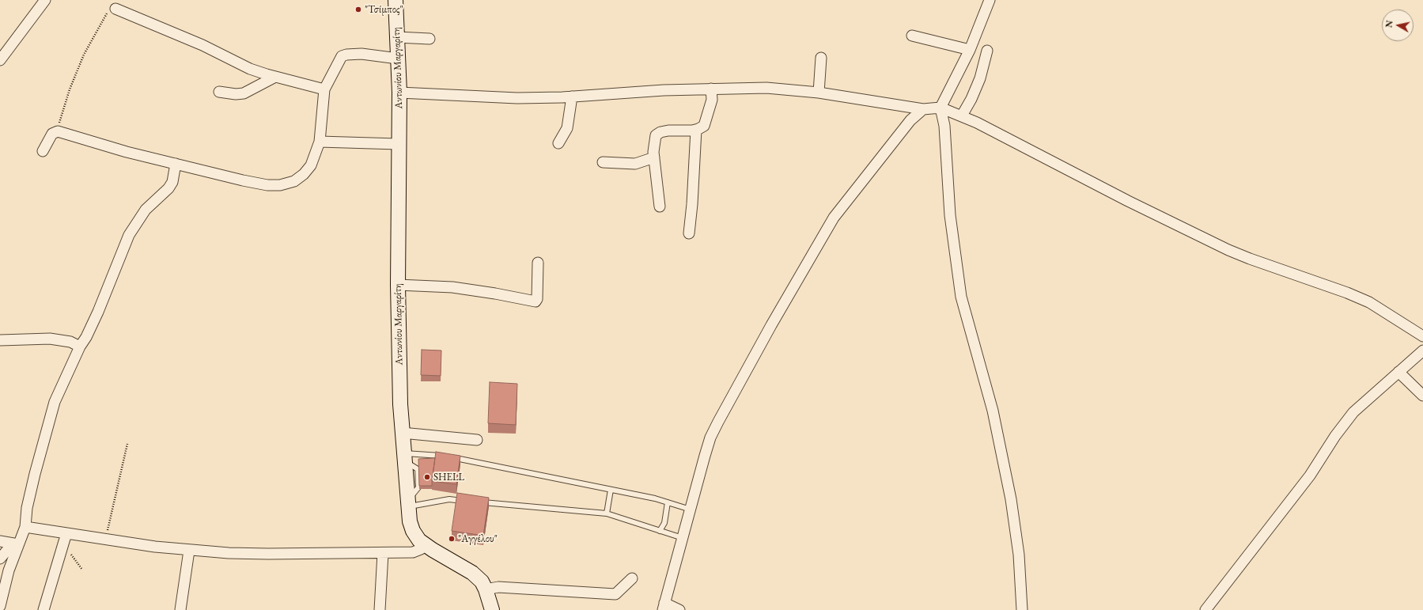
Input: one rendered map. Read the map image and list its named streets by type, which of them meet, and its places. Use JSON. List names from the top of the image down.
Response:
{
  "streets": {
    "street": ["Αντωνίου Μαργαρίτη"]
  },
  "places": ["\"Τσίμπος\"", "SHELL", "\"Αγγέλου\""],
  "north": "left"
}
